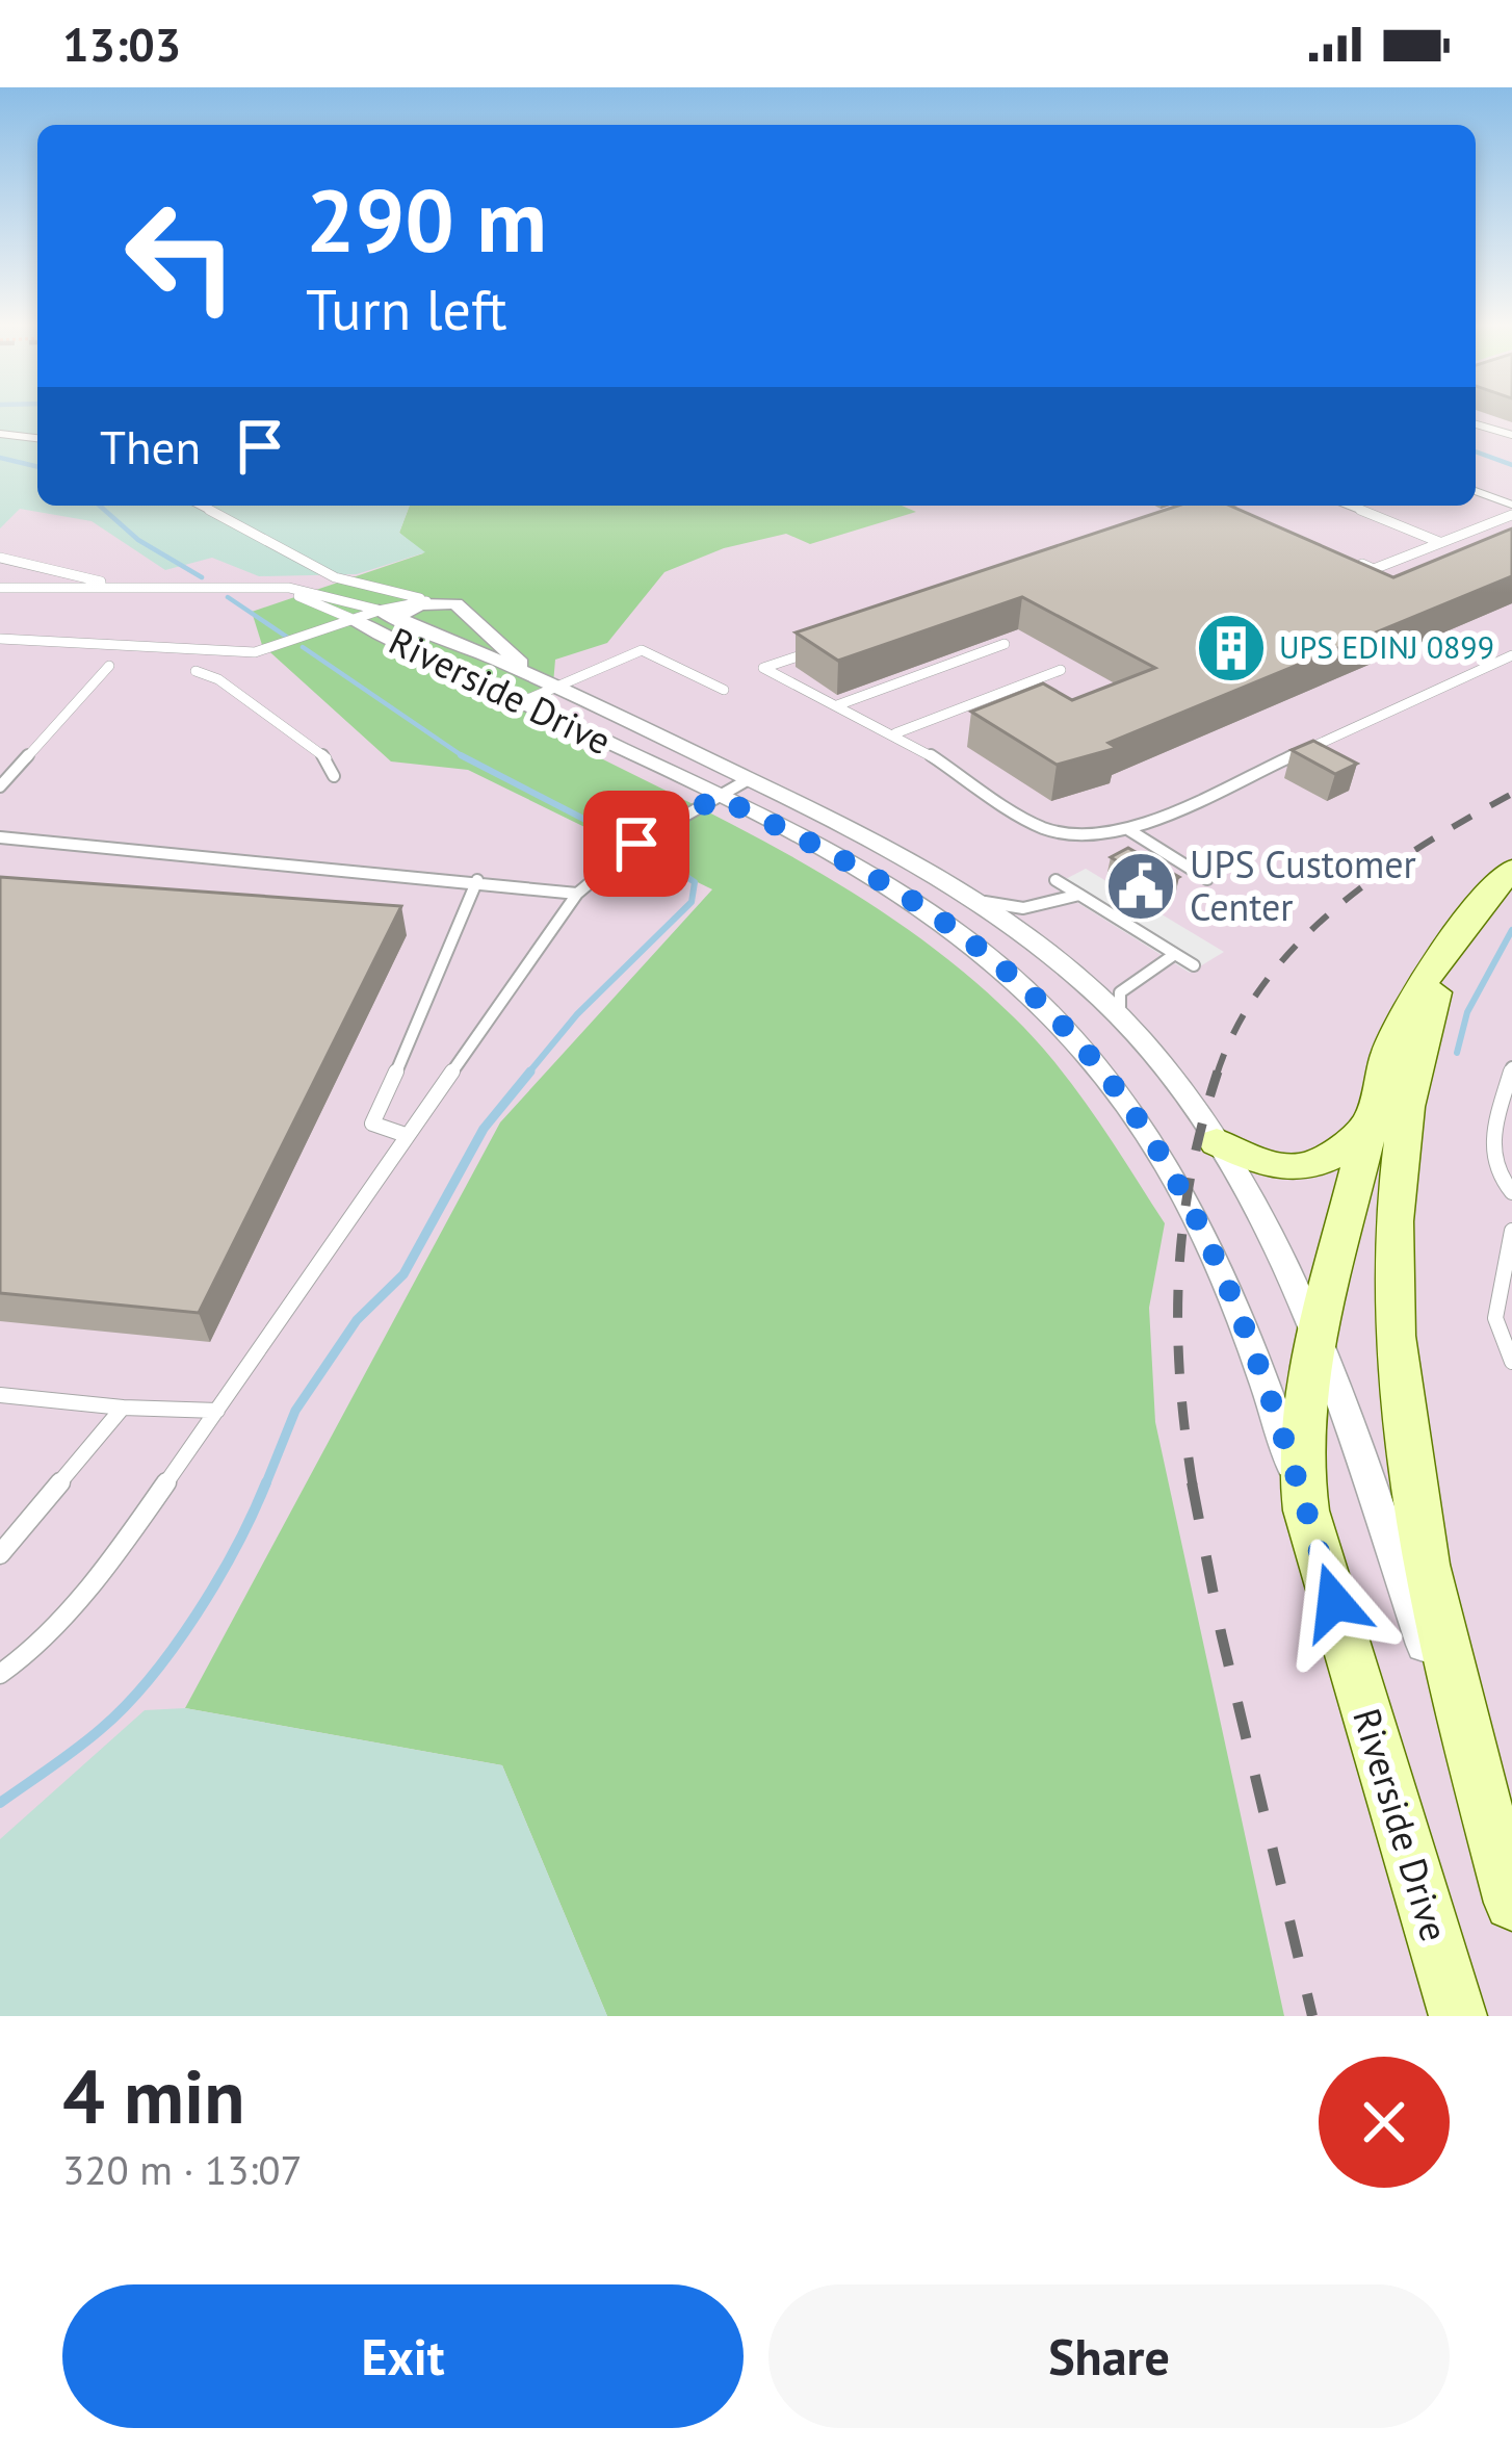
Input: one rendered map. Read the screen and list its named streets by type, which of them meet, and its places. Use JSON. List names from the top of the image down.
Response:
{
  "streets": {
    "main road": ["Riverside Drive"]
  },
  "places": {
    "building": ["UPS EDINJ 0899"],
    "public building": ["UPS Customer Center"]
  },
  "page": {
    "status": "13:03",
    "turn": ["290 m", "Turn left"],
    "then": "Then",
    "heading": ["4 min", "320 m · 13:07"],
    "buttons": ["Exit", "Share"]
  }
}
